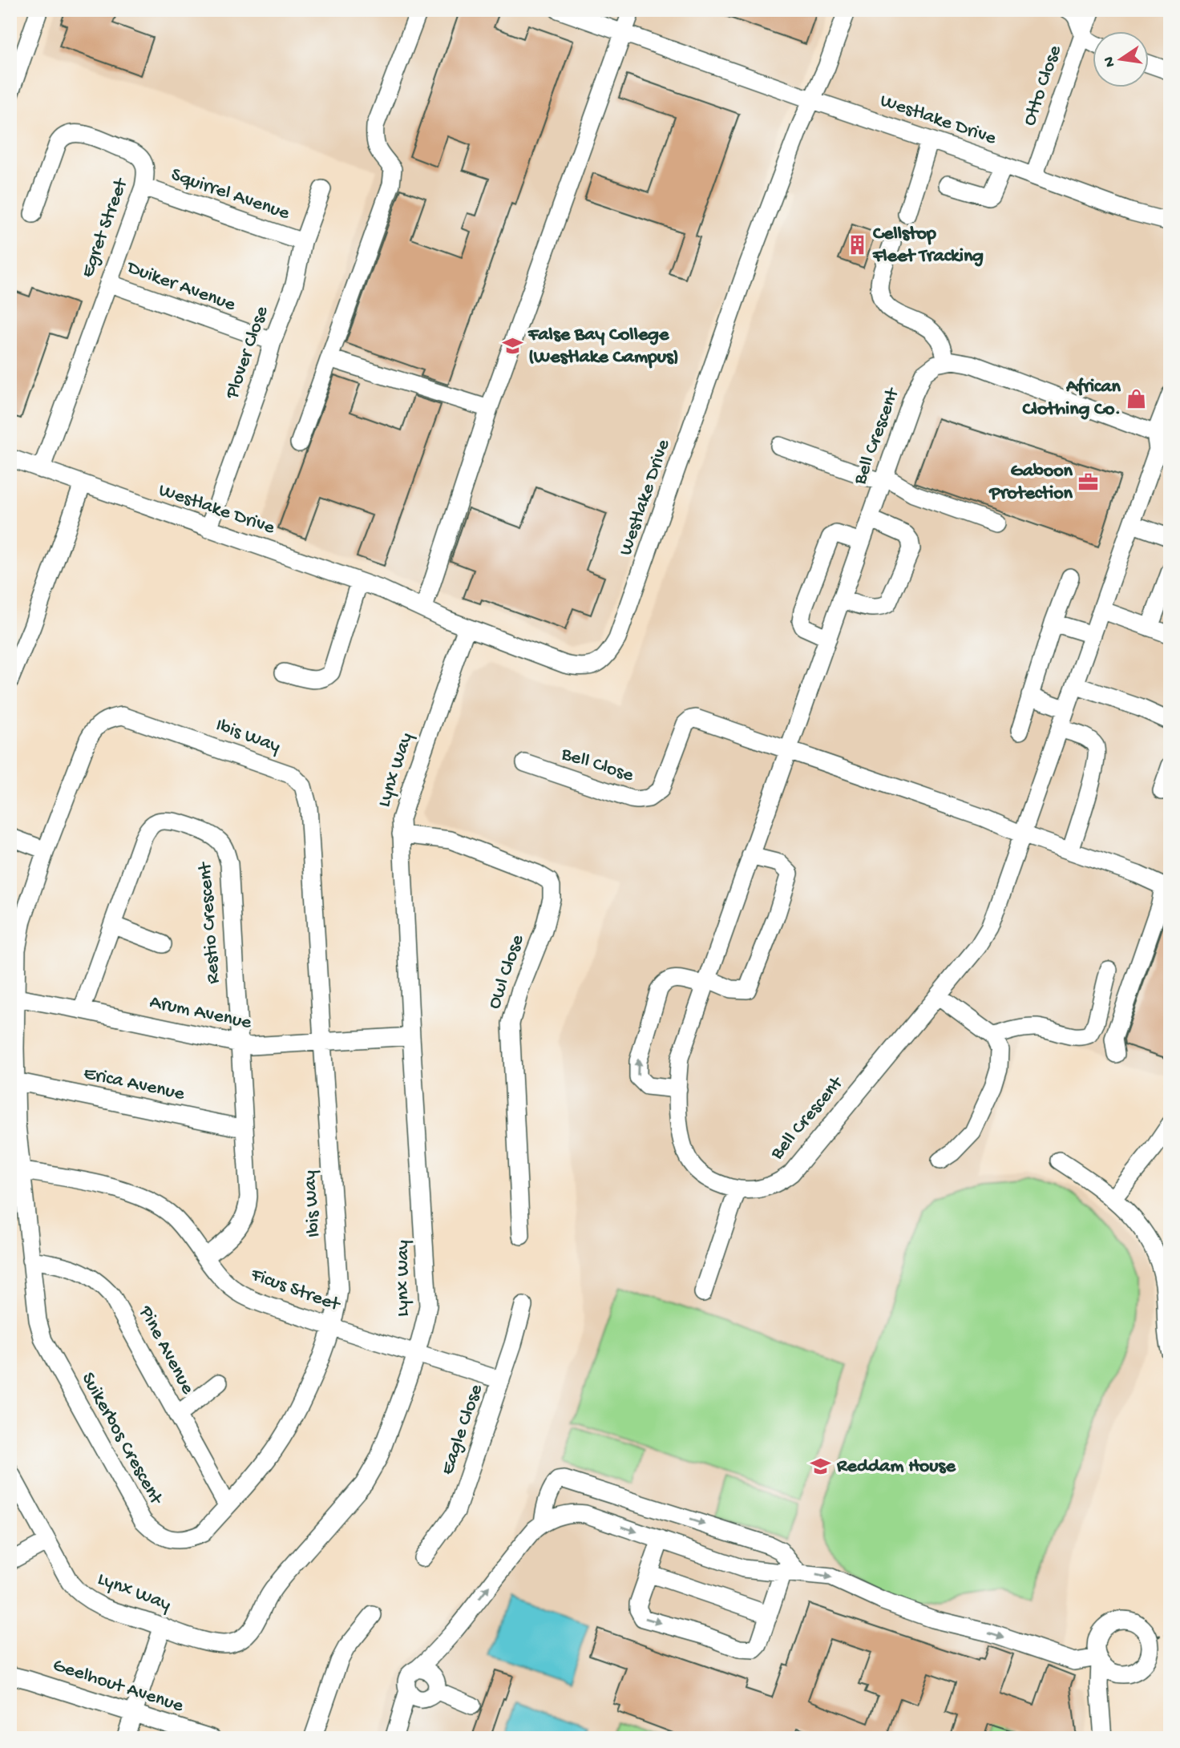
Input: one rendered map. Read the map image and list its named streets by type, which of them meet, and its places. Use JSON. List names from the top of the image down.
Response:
{
  "streets": {
    "street": [
      "Otto Close",
      "Westlake Drive",
      "Squirrel Avenue",
      "Egret Street",
      "Duiker Avenue",
      "Plover Close",
      "Bell Crescent",
      "Ibis Way",
      "Bell Close",
      "Lynx Way",
      "Restio Crescent",
      "Owl Close",
      "Arum Avenue",
      "Erica Avenue",
      "Ficus Street",
      "Pine Avenue",
      "Eagle Close",
      "Suikerbos Crescent",
      "Geelhout Avenue"
    ]
  },
  "crossings": [
    ["Otto Close", "Westlake Drive"],
    ["Westlake Drive", "Egret Street"],
    ["Westlake Drive", "Plover Close"],
    ["Westlake Drive", "Lynx Way"],
    ["Squirrel Avenue", "Egret Street"],
    ["Squirrel Avenue", "Plover Close"],
    ["Egret Street", "Duiker Avenue"],
    ["Duiker Avenue", "Plover Close"],
    ["Bell Crescent", "Bell Close"],
    ["Ibis Way", "Arum Avenue"],
    ["Ibis Way", "Erica Avenue"],
    ["Ibis Way", "Ficus Street"],
    ["Ibis Way", "Suikerbos Crescent"],
    ["Lynx Way", "Owl Close"],
    ["Lynx Way", "Arum Avenue"],
    ["Lynx Way", "Ficus Street"],
    ["Restio Crescent", "Arum Avenue"],
    ["Restio Crescent", "Erica Avenue"],
    ["Restio Crescent", "Ficus Street"],
    ["Ficus Street", "Eagle Close"],
    ["Ficus Street", "Suikerbos Crescent"],
    ["Pine Avenue", "Suikerbos Crescent"]
  ],
  "places": {
    "building": ["Cellstop Fleet Tracking"],
    "school or university": ["False Bay College (Westlake Campus)", "Reddam House"],
    "shop": ["African Clothing Co."],
    "office": ["Gaboon Protection"]
  },
  "north": "left"
}
